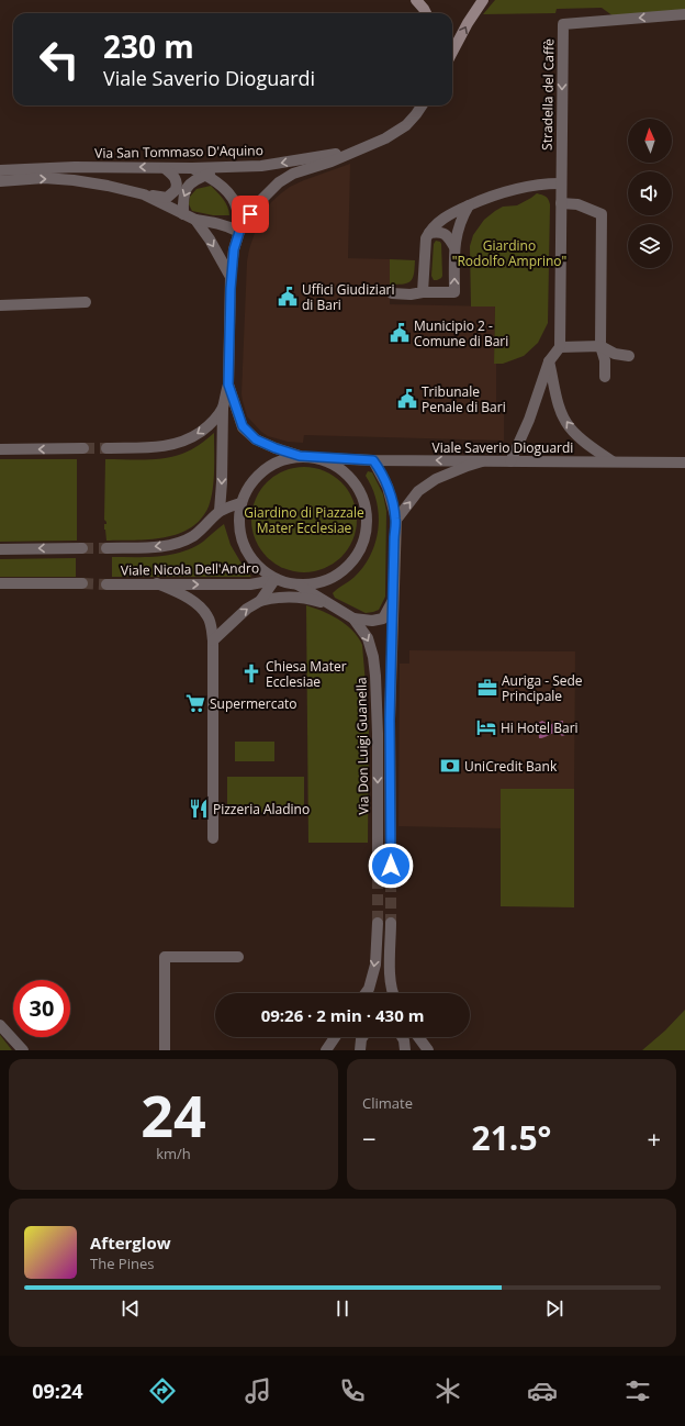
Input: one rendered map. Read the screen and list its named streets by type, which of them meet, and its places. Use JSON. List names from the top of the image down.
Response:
{
  "streets": {
    "street": [
      "Stradella del Caffè",
      "Via San Tommaso D'Aquino",
      "Viale Saverio Dioguardi",
      "Viale Nicola Dell'Andro",
      "Via Don Luigi Guanella"
    ]
  },
  "crossings": [
    ["Viale Saverio Dioguardi", "Viale Nicola Dell'Andro"],
    ["Viale Saverio Dioguardi", "Via Don Luigi Guanella"],
    ["Viale Nicola Dell'Andro", "Via Don Luigi Guanella"]
  ],
  "parks": ["Giardino \"Rodolfo Amprino\"", "Giardino di Piazzale Mater Ecclesiae"],
  "places": {
    "public building": ["Uffici Giudiziari di Bari", "Municipio 2 - Comune di Bari", "Tribunale Penale di Bari"],
    "church": ["Chiesa Mater Ecclesiae"],
    "office": ["Auriga - Sede Principale"],
    "supermarket": ["Supermercato"],
    "hotel": ["Hi Hotel Bari"],
    "bank": ["UniCredit Bank"],
    "restaurant": ["Pizzeria Aladino"]
  },
  "north": "top",
  "page": {
    "turn": ["230 m", "Viale Saverio Dioguardi"],
    "limit": "30",
    "trip": "09:26 · 2 min · 430 m",
    "tile": [
      ["24", "km/h"],
      "Climate"
    ],
    "heat": ["−", "21.5°", "+"],
    "song": ["Afterglow", "The Pines"],
    "tabs": "09:24"
  }
}
